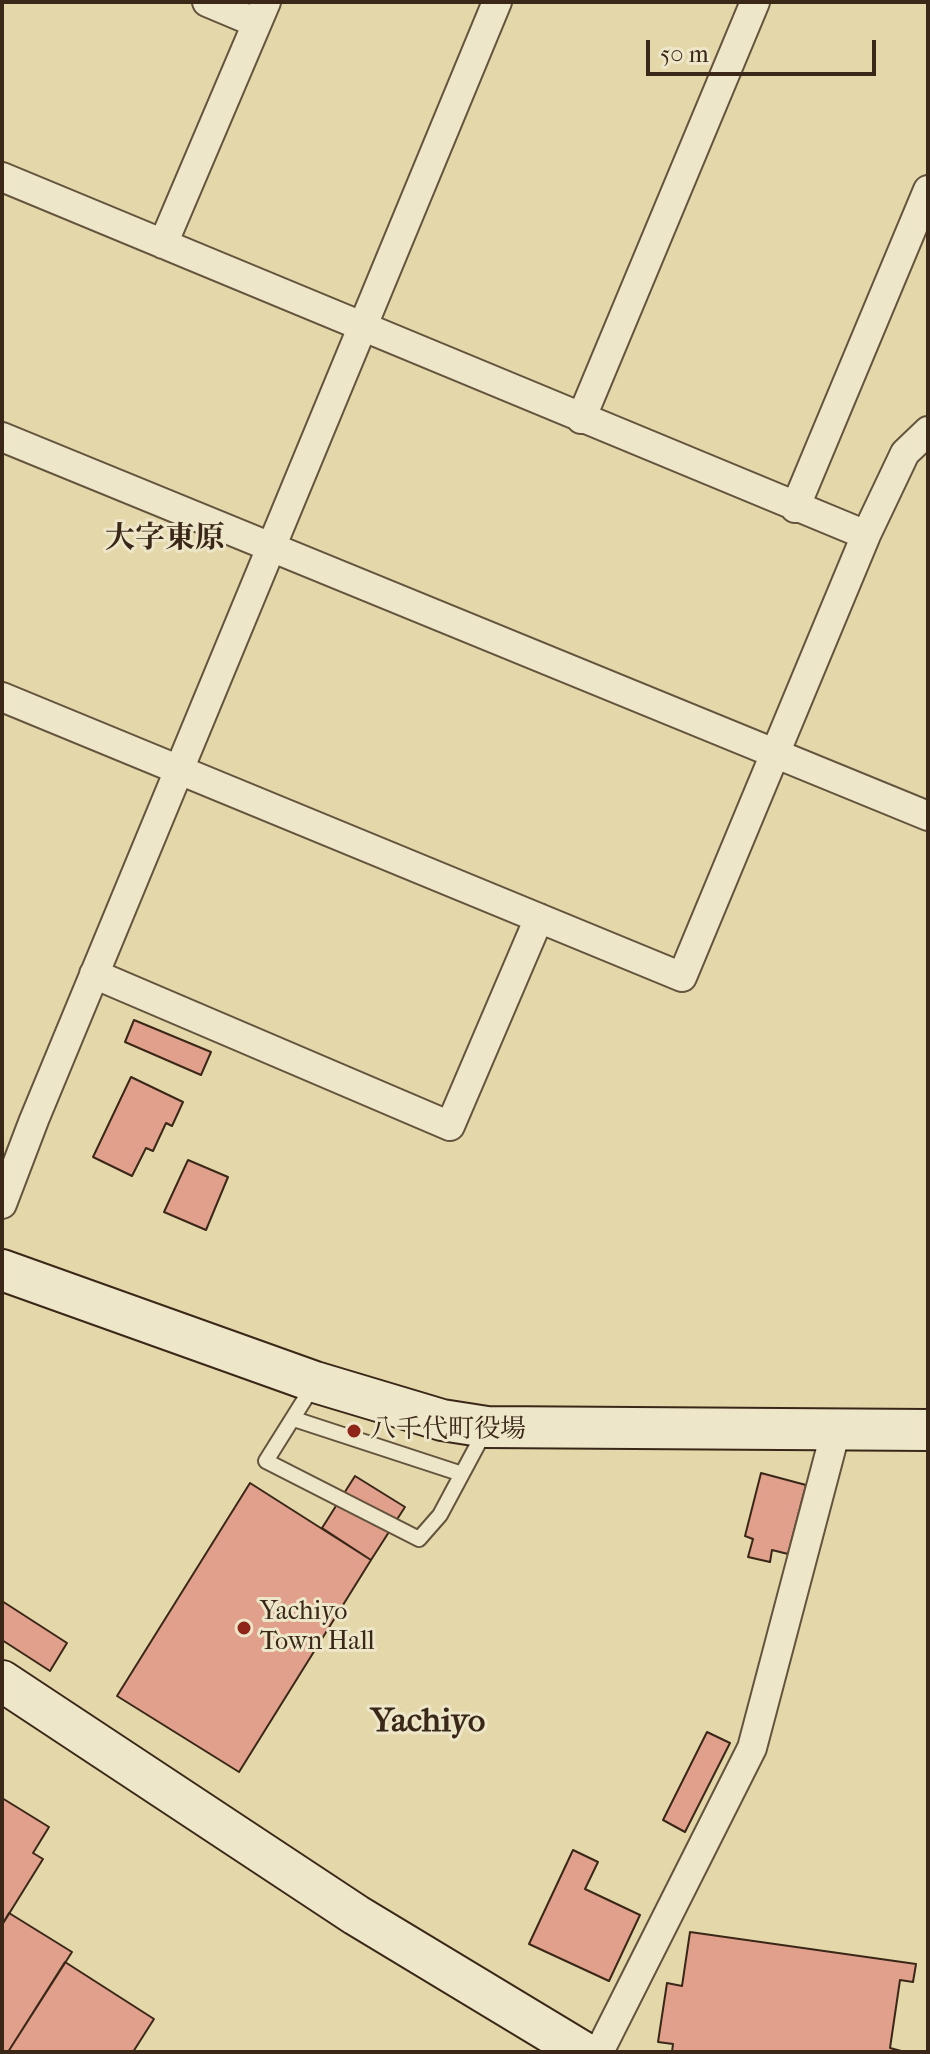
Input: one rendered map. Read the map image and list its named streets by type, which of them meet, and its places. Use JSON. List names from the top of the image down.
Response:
{
  "districts": ["大字東原", "Yachiyo"],
  "places": ["八千代町役場", "Yachiyo Town Hall"],
  "scale_bar": "50 m"
}
